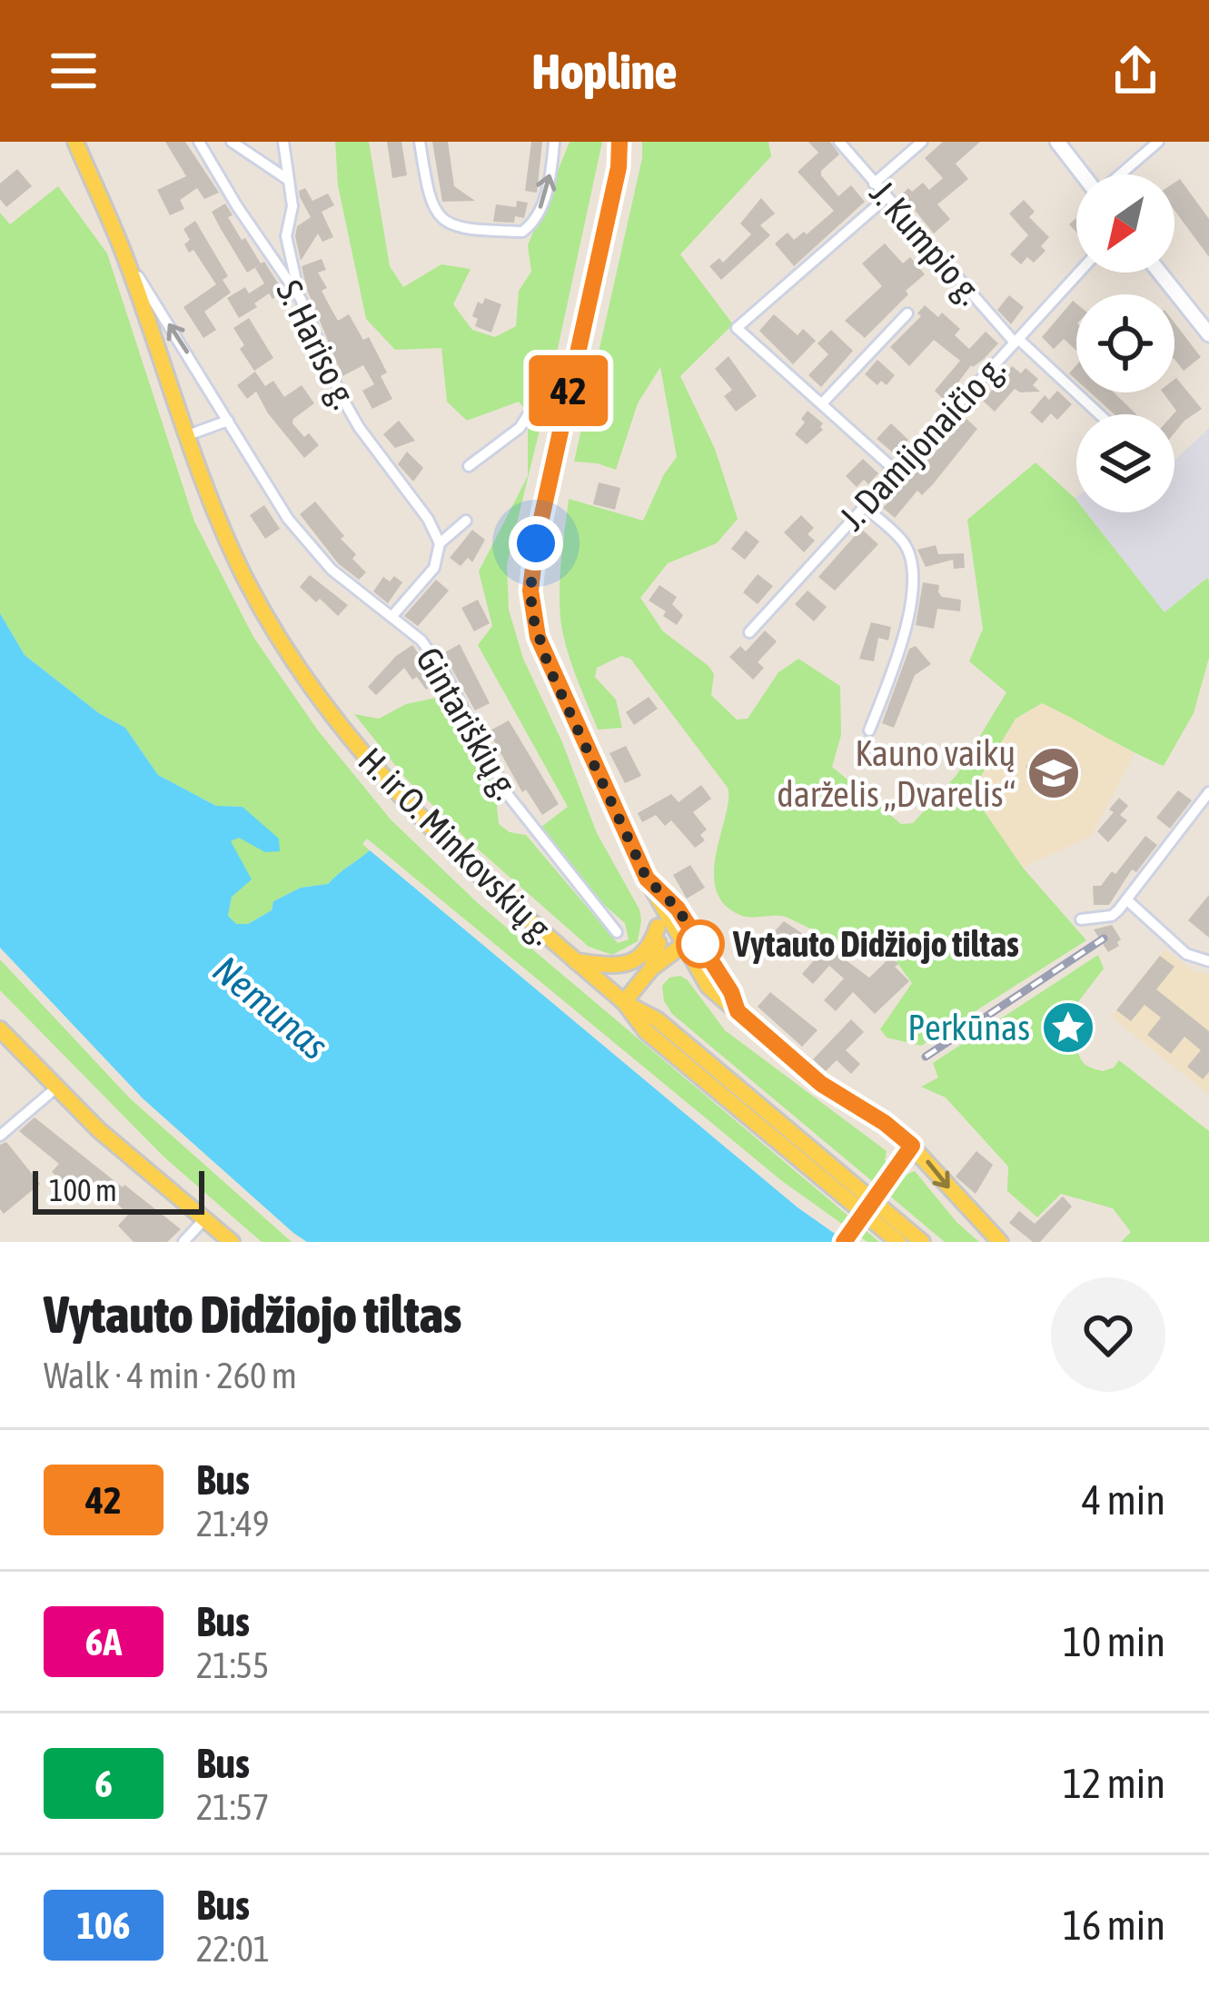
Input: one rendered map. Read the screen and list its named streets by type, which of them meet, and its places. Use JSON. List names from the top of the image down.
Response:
{
  "streets": {
    "main road": ["H. ir O. Minkovskių g."],
    "street": [
      "J. Kumpio g.",
      "S. Hariso g.",
      "J. Damijonaičio g.",
      "Gintariškių g."
    ]
  },
  "crossings": [
    ["J. Kumpio g.", "J. Damijonaičio g."],
    ["S. Hariso g.", "Gintariškių g."],
    ["Gintariškių g.", "H. ir O. Minkovskių g."]
  ],
  "water": ["Nemunas"],
  "places": {
    "school or university": ["Kauno vaikų darželis „Dvarelis“"],
    "other": ["Vytauto Didžiojo tiltas"],
    "place": ["Perkūnas"]
  },
  "lines": ["bus line 42"],
  "scale_bar": "100 m",
  "north": "bottom left",
  "page": {
    "header": "Hopline",
    "on_map": "42",
    "scale": "100 m",
    "heading": ["Vytauto Didžiojo tiltas", "Walk · 4 min · 260 m"],
    "list": [
      {
        "mark": "42",
        "name": "Bus",
        "note": "21:49",
        "value": "4 min"
      },
      {
        "mark": "6A",
        "name": "Bus",
        "note": "21:55",
        "value": "10 min"
      },
      {
        "mark": "6",
        "name": "Bus",
        "note": "21:57",
        "value": "12 min"
      },
      {
        "mark": "106",
        "name": "Bus",
        "note": "22:01",
        "value": "16 min"
      }
    ]
  }
}
